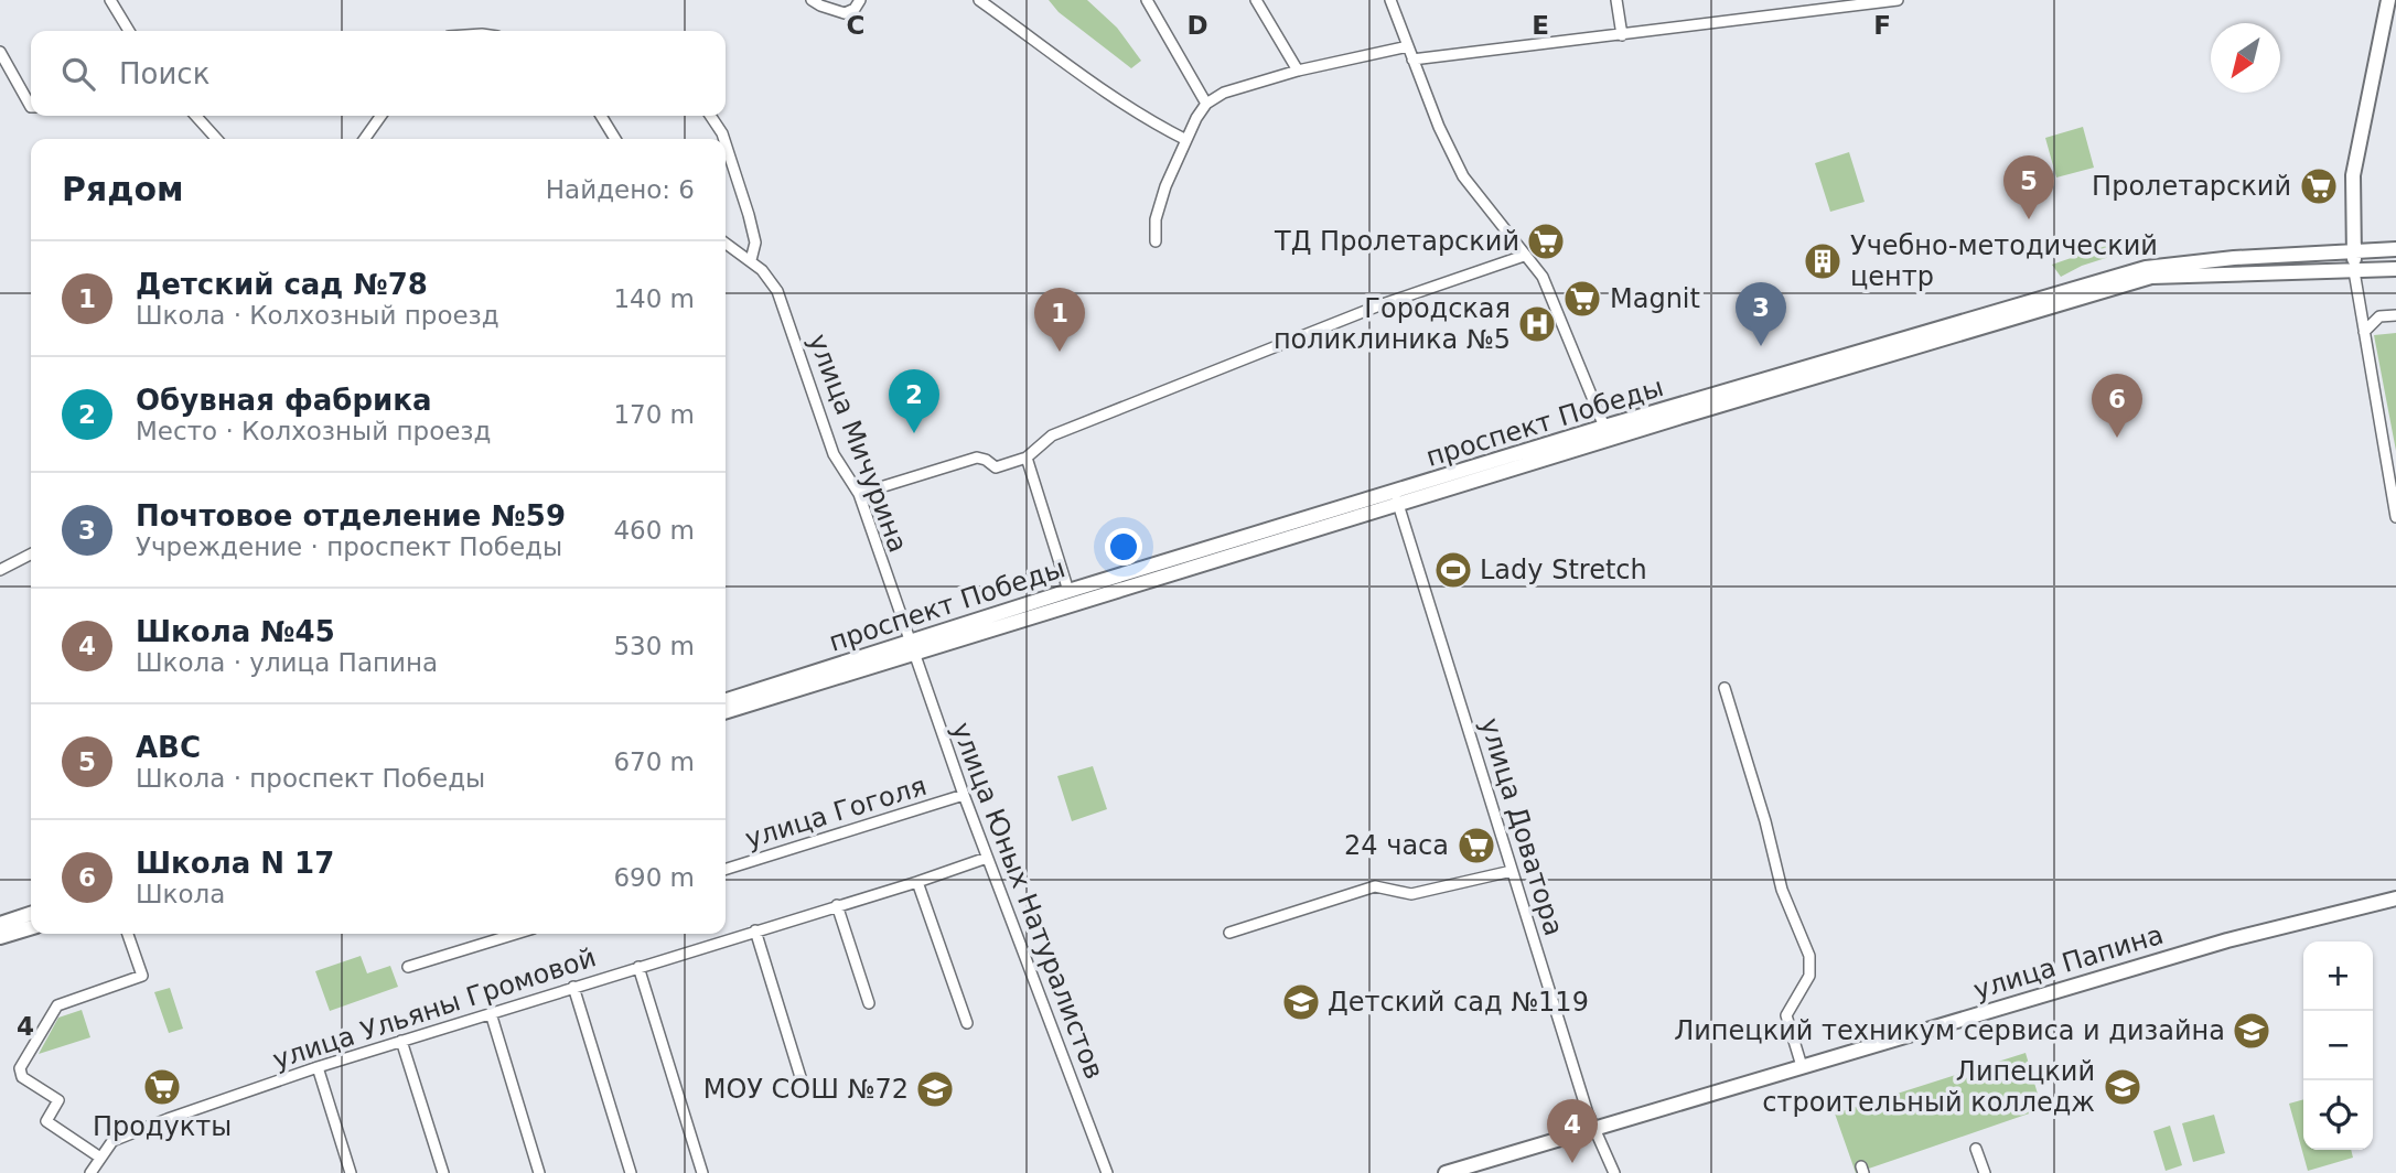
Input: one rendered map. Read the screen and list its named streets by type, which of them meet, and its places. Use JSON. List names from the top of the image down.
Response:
{
  "streets": {
    "main road": ["проспект Победы", "улица Папина"],
    "street": [
      "улица Мичурина",
      "улица Гоголя",
      "улица Доватора",
      "улица Юных Натуралистов",
      "улица Ульяны Громовой"
    ]
  },
  "crossings": [
    ["проспект Победы", "улица Мичурина"],
    ["проспект Победы", "улица Доватора"],
    ["проспект Победы", "улица Юных Натуралистов"],
    ["улица Мичурина", "улица Юных Натуралистов"],
    ["улица Гоголя", "улица Юных Натуралистов"],
    ["улица Доватора", "улица Папина"],
    ["улица Юных Натуралистов", "улица Ульяны Громовой"]
  ],
  "places": {
    "supermarket": [
      "Пролетарский",
      "ТД Пролетарский",
      "Magnit",
      "24 часа",
      "Продукты"
    ],
    "building": ["Учебно-методический центр"],
    "hospital": ["Городская поликлиника №5"],
    "sports": ["Lady Stretch"],
    "school or university": [
      "Детский сад №119",
      "Липецкий техникум сервиса и дизайна",
      "Липецкий строительный колледж",
      "МОУ СОШ №72"
    ]
  },
  "north": "bottom left",
  "page": {
    "search": "Поиск",
    "heading": ["Рядом", "Найдено: 6"],
    "pins": [
      "5",
      "3",
      "1",
      "2",
      "6",
      "4"
    ],
    "list": [
      {
        "mark": "1",
        "name": "Детский сад №78",
        "note": "Школа · Колхозный проезд",
        "value": "140 m"
      },
      {
        "mark": "2",
        "name": "Обувная фабрика",
        "note": "Место · Колхозный проезд",
        "value": "170 m"
      },
      {
        "mark": "3",
        "name": "Почтовое отделение №59",
        "note": "Учреждение · проспект Победы",
        "value": "460 m"
      },
      {
        "mark": "4",
        "name": "Школа №45",
        "note": "Школа · улица Папина",
        "value": "530 m"
      },
      {
        "mark": "5",
        "name": "АВС",
        "note": "Школа · проспект Победы",
        "value": "670 m"
      },
      {
        "mark": "6",
        "name": "Школа N 17",
        "note": "Школа",
        "value": "690 m"
      }
    ],
    "map_buttons": ["+", "−"]
  },
  "grid": {
    "columns": [
      "C",
      "D",
      "E",
      "F"
    ],
    "rows": ["4"]
  }
}
